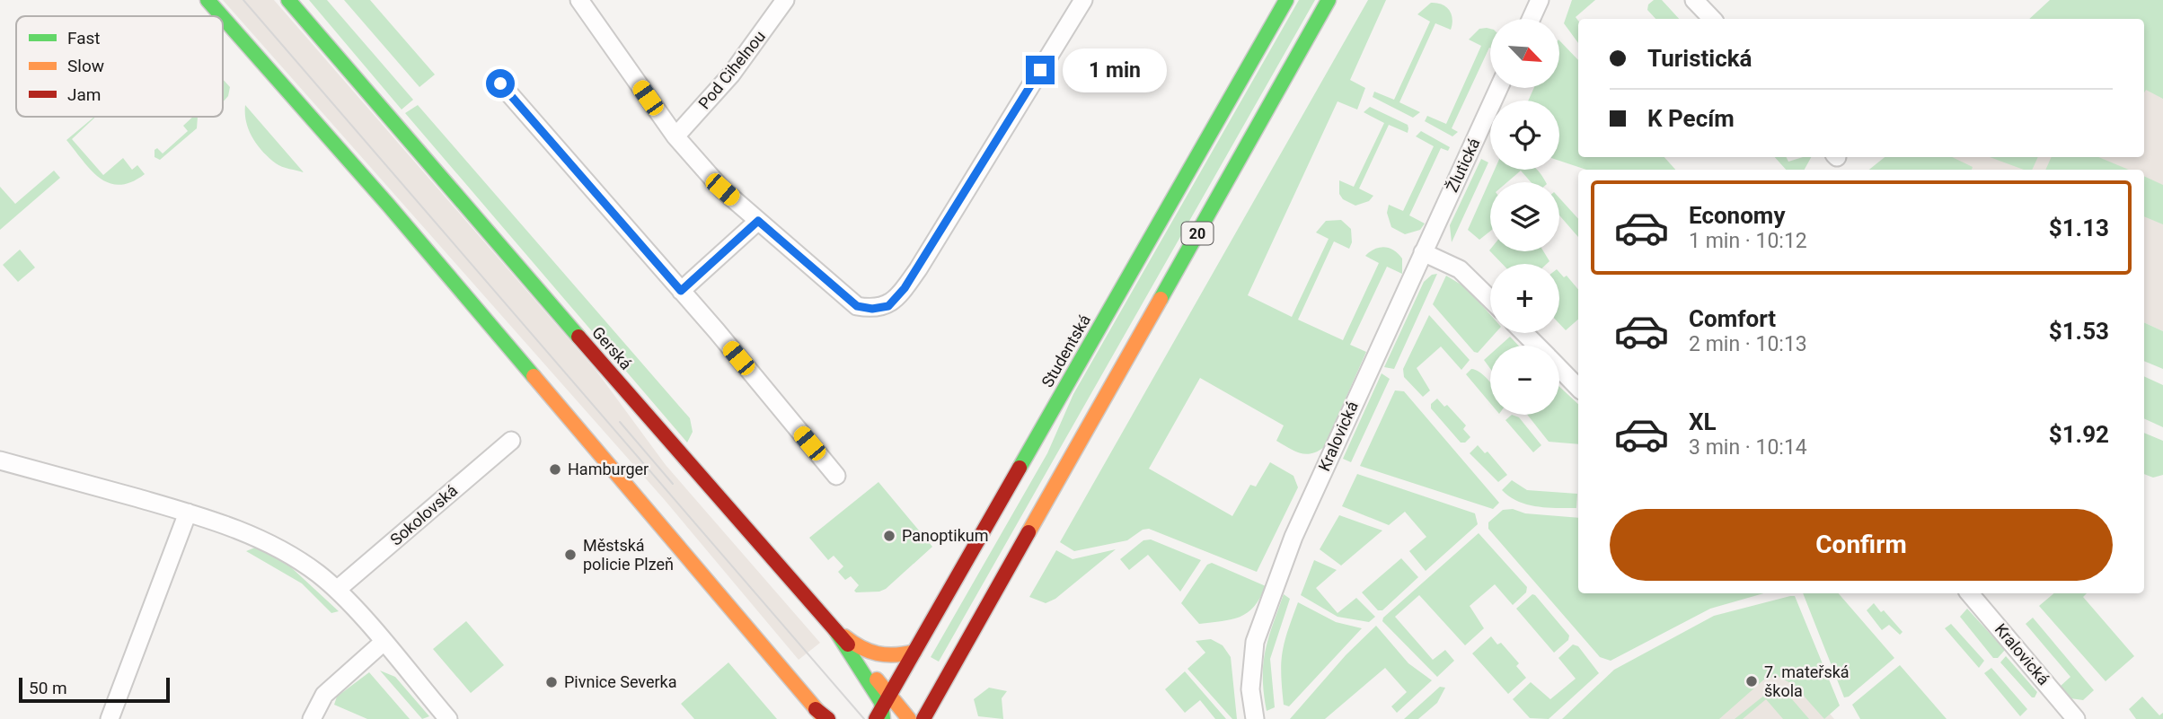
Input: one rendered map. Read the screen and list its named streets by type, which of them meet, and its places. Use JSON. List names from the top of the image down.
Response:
{
  "streets": {
    "main road": ["20", "Gerská", "Studentská"],
    "street": [
      "Pod Cihelnou",
      "Žlutická",
      "Kralovická",
      "Sokolovská"
    ]
  },
  "crossings": [
    ["Žlutická", "Kralovická"],
    ["Gerská", "Studentská"]
  ],
  "places": [
    "Hamburger",
    "Panoptikum",
    "Městská policie Plzeň",
    "7. mateřská škola",
    "Pivnice Severka"
  ],
  "legend": ["Fast", "Slow", "Jam"],
  "scale_bar": "50 m",
  "north": "bottom right",
  "page": {
    "map_buttons": ["+", "−"],
    "banner": ["Turistická", "K Pecím"],
    "bubble": "1 min",
    "list": [
      {
        "name": "Economy",
        "note": "1 min · 10:12",
        "value": "$1.13"
      },
      {
        "name": "Comfort",
        "note": "2 min · 10:13",
        "value": "$1.53"
      },
      {
        "name": "XL",
        "note": "3 min · 10:14",
        "value": "$1.92"
      }
    ],
    "buttons": "Confirm",
    "scale": "50 m"
  }
}
